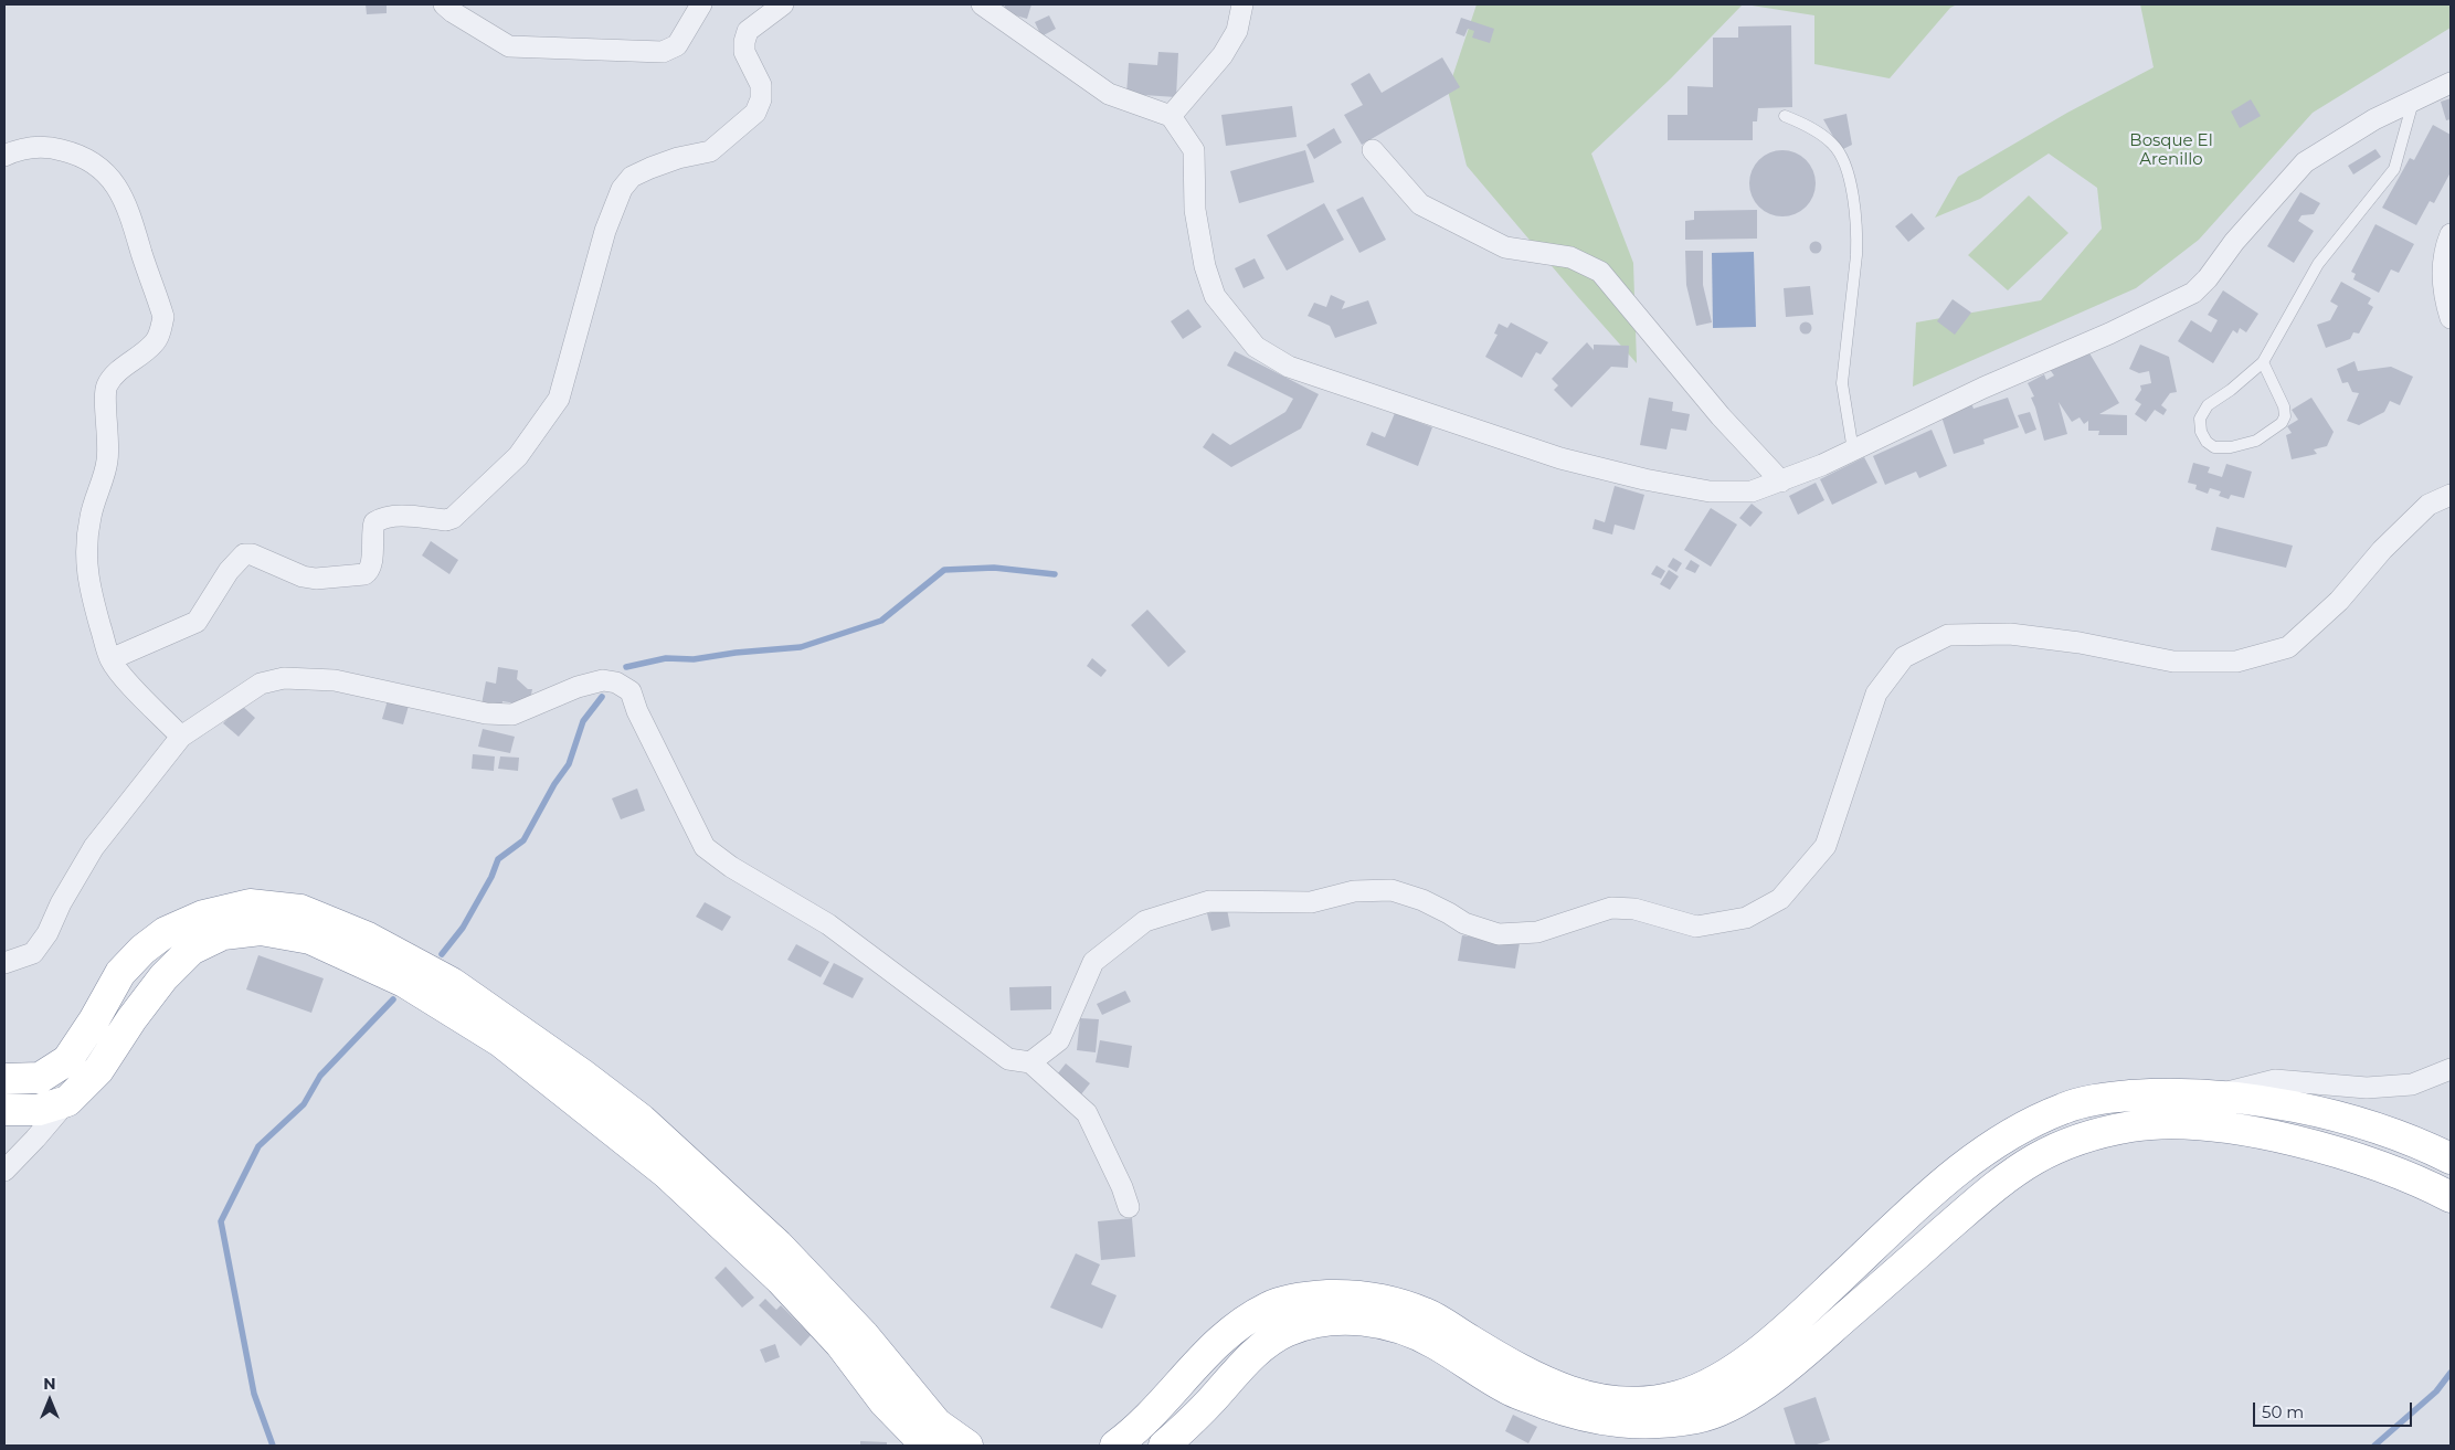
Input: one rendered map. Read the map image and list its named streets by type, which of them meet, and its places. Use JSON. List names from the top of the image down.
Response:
{
  "parks": ["Bosque El Arenillo"],
  "scale_bar": "50 m",
  "north": "top"
}
